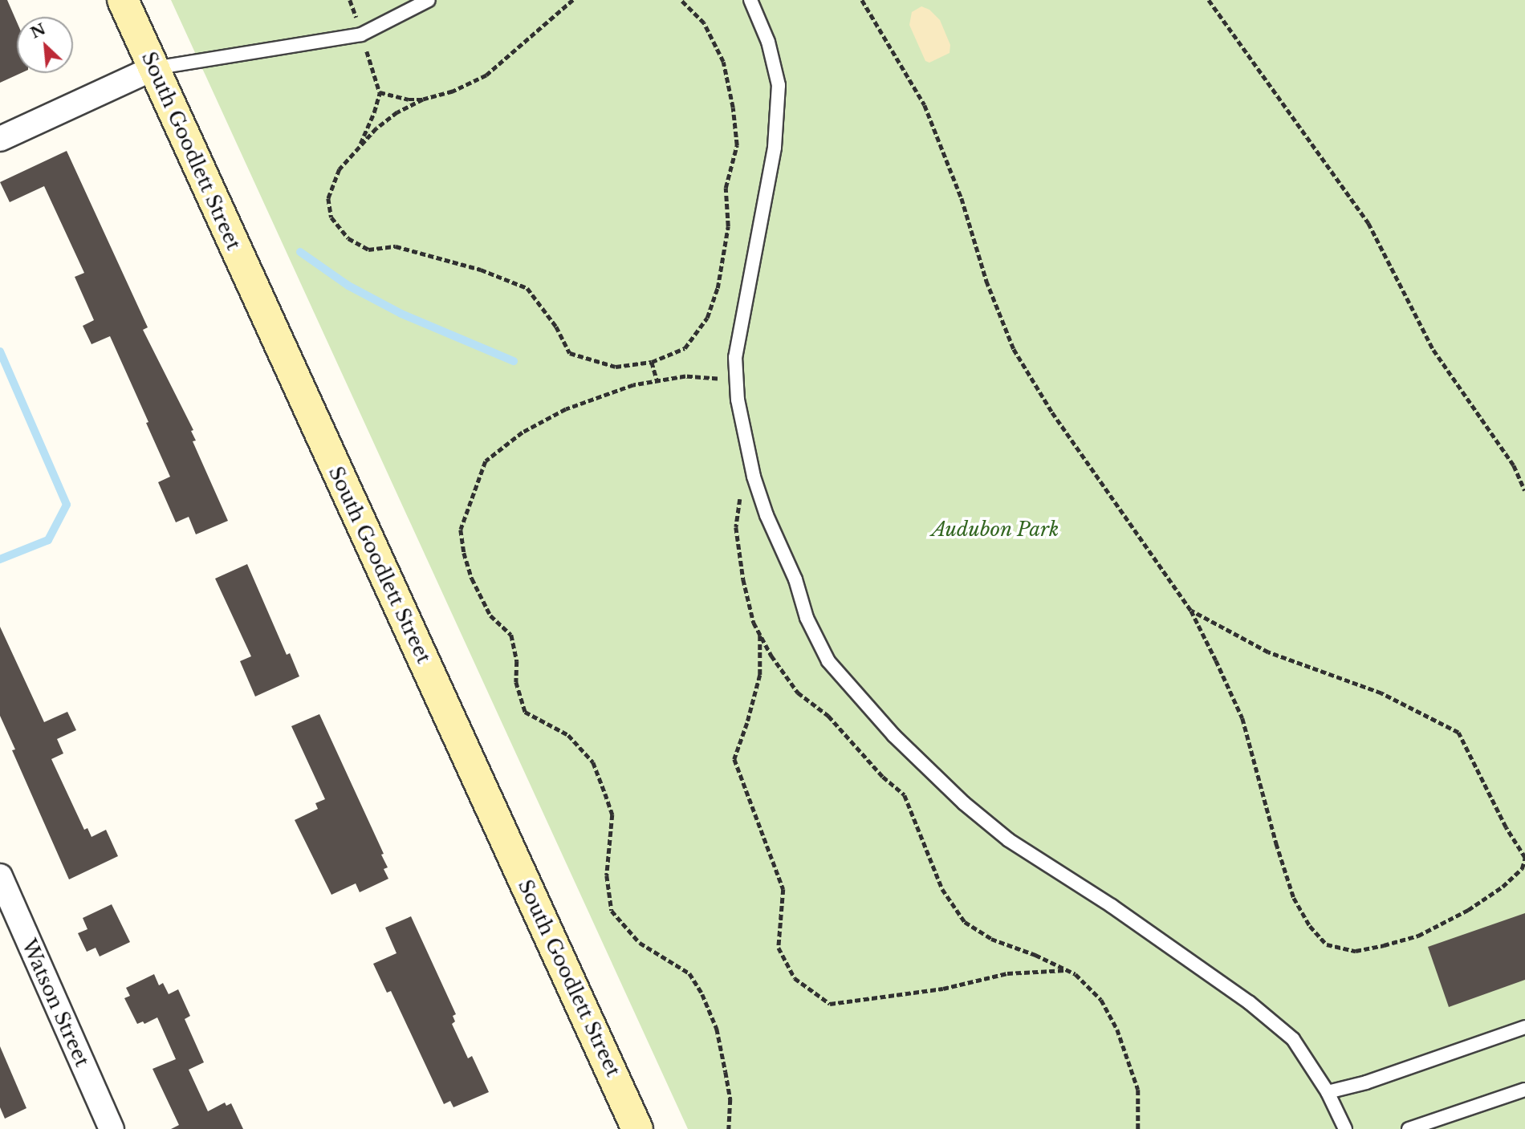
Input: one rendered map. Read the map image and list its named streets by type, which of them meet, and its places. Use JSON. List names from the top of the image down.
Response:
{
  "streets": {
    "main road": ["South Goodlett Street"],
    "street": ["Watson Street"]
  },
  "parks": ["Audubon Park"],
  "north": "top left"
}
